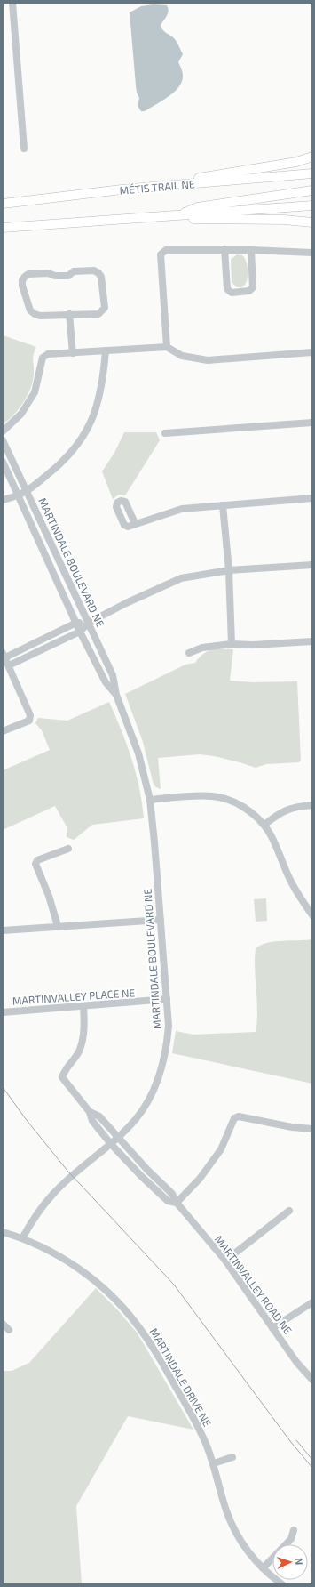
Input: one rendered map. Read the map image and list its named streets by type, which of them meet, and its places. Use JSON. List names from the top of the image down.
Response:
{
  "streets": {
    "main road": ["MÉTIS TRAIL NE"],
    "street": [
      "MARTINDALE BOULEVARD NE",
      "MARTINVALLEY PLACE NE",
      "MARTINVALLEY ROAD NE",
      "MARTINDALE DRIVE NE"
    ]
  },
  "crossings": [
    ["MARTINDALE BOULEVARD NE", "MARTINVALLEY PLACE NE"],
    ["MARTINDALE BOULEVARD NE", "MARTINVALLEY ROAD NE"],
    ["MARTINDALE BOULEVARD NE", "MARTINDALE DRIVE NE"]
  ],
  "north": "right"
}
